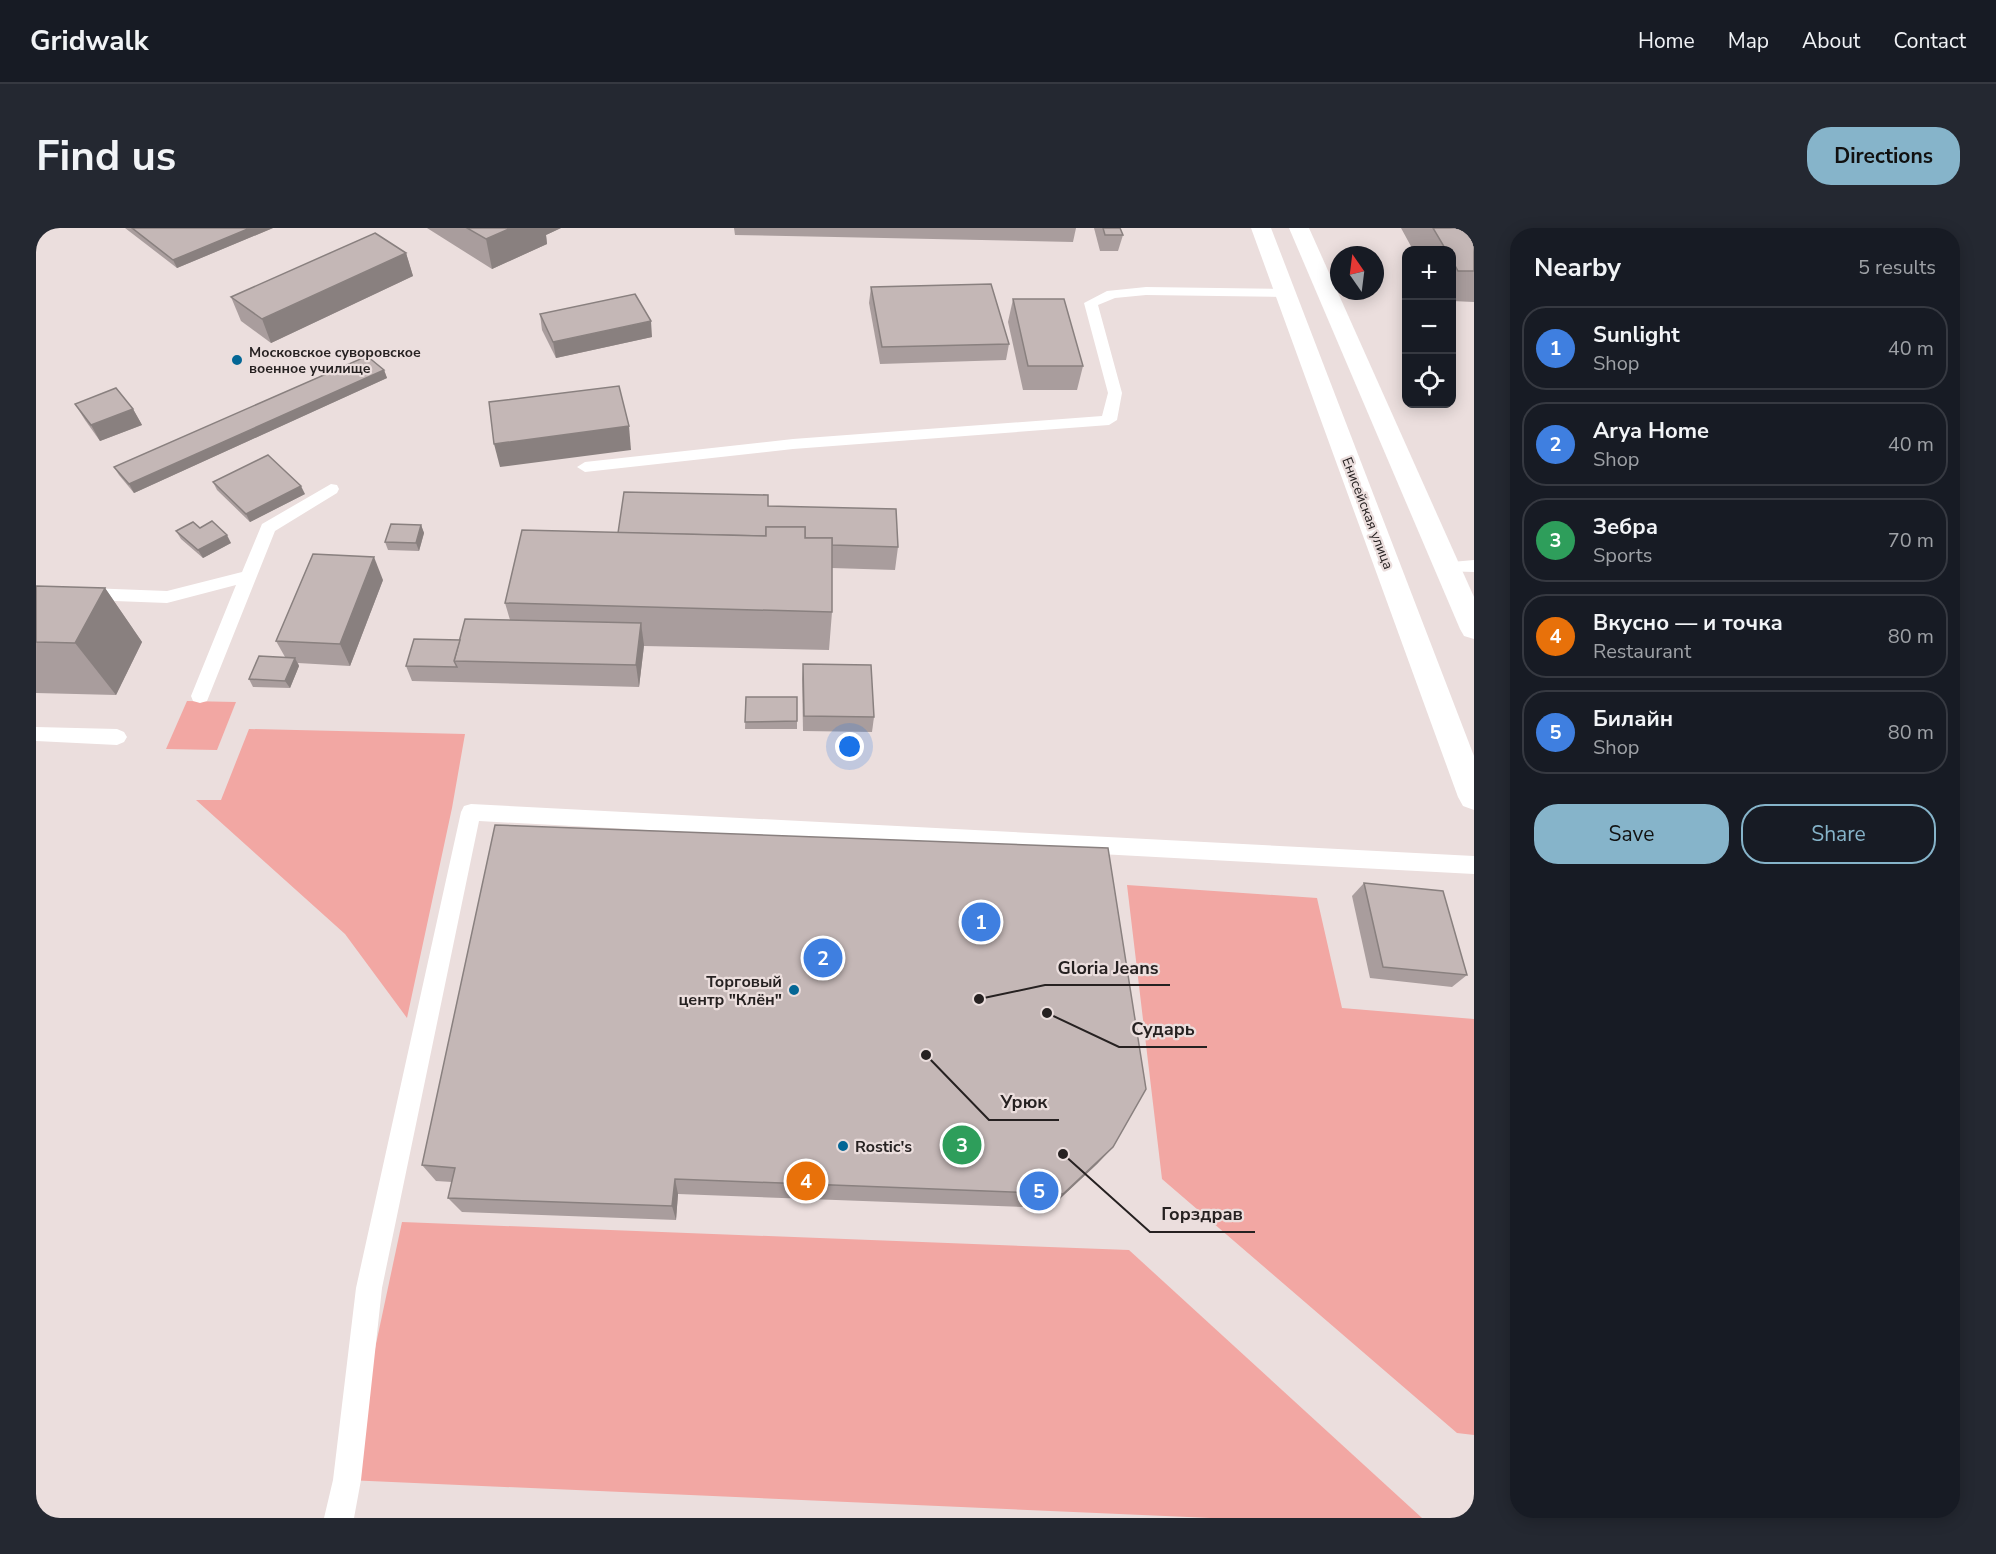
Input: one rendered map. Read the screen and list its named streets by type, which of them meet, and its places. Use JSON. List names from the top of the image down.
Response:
{
  "streets": {
    "main road": ["Енисейская улица"]
  },
  "places": [
    "Московское суворовское военное училище",
    "Торговый центр \"Клён\"",
    "Gloria Jeans",
    "Сударь",
    "Урюк",
    "Rostic's",
    "Горздрав"
  ],
  "north": "top",
  "page": {
    "header": "Gridwalk",
    "nav": [
      "Home",
      "Map",
      "About",
      "Contact"
    ],
    "buttons": [
      "Directions",
      ["Save", "Share"]
    ],
    "title": "Find us",
    "heading": ["Nearby", "5 results"],
    "map_buttons": ["+", "−"],
    "list": [
      {
        "mark": "1",
        "name": "Sunlight",
        "note": "Shop",
        "value": "40 m"
      },
      {
        "mark": "2",
        "name": "Arya Home",
        "note": "Shop",
        "value": "40 m"
      },
      {
        "mark": "3",
        "name": "Зебра",
        "note": "Sports",
        "value": "70 m"
      },
      {
        "mark": "4",
        "name": "Вкусно — и точка",
        "note": "Restaurant",
        "value": "80 m"
      },
      {
        "mark": "5",
        "name": "Билайн",
        "note": "Shop",
        "value": "80 m"
      }
    ],
    "pins": [
      "1",
      "2",
      "3",
      "4",
      "5"
    ]
  }
}
